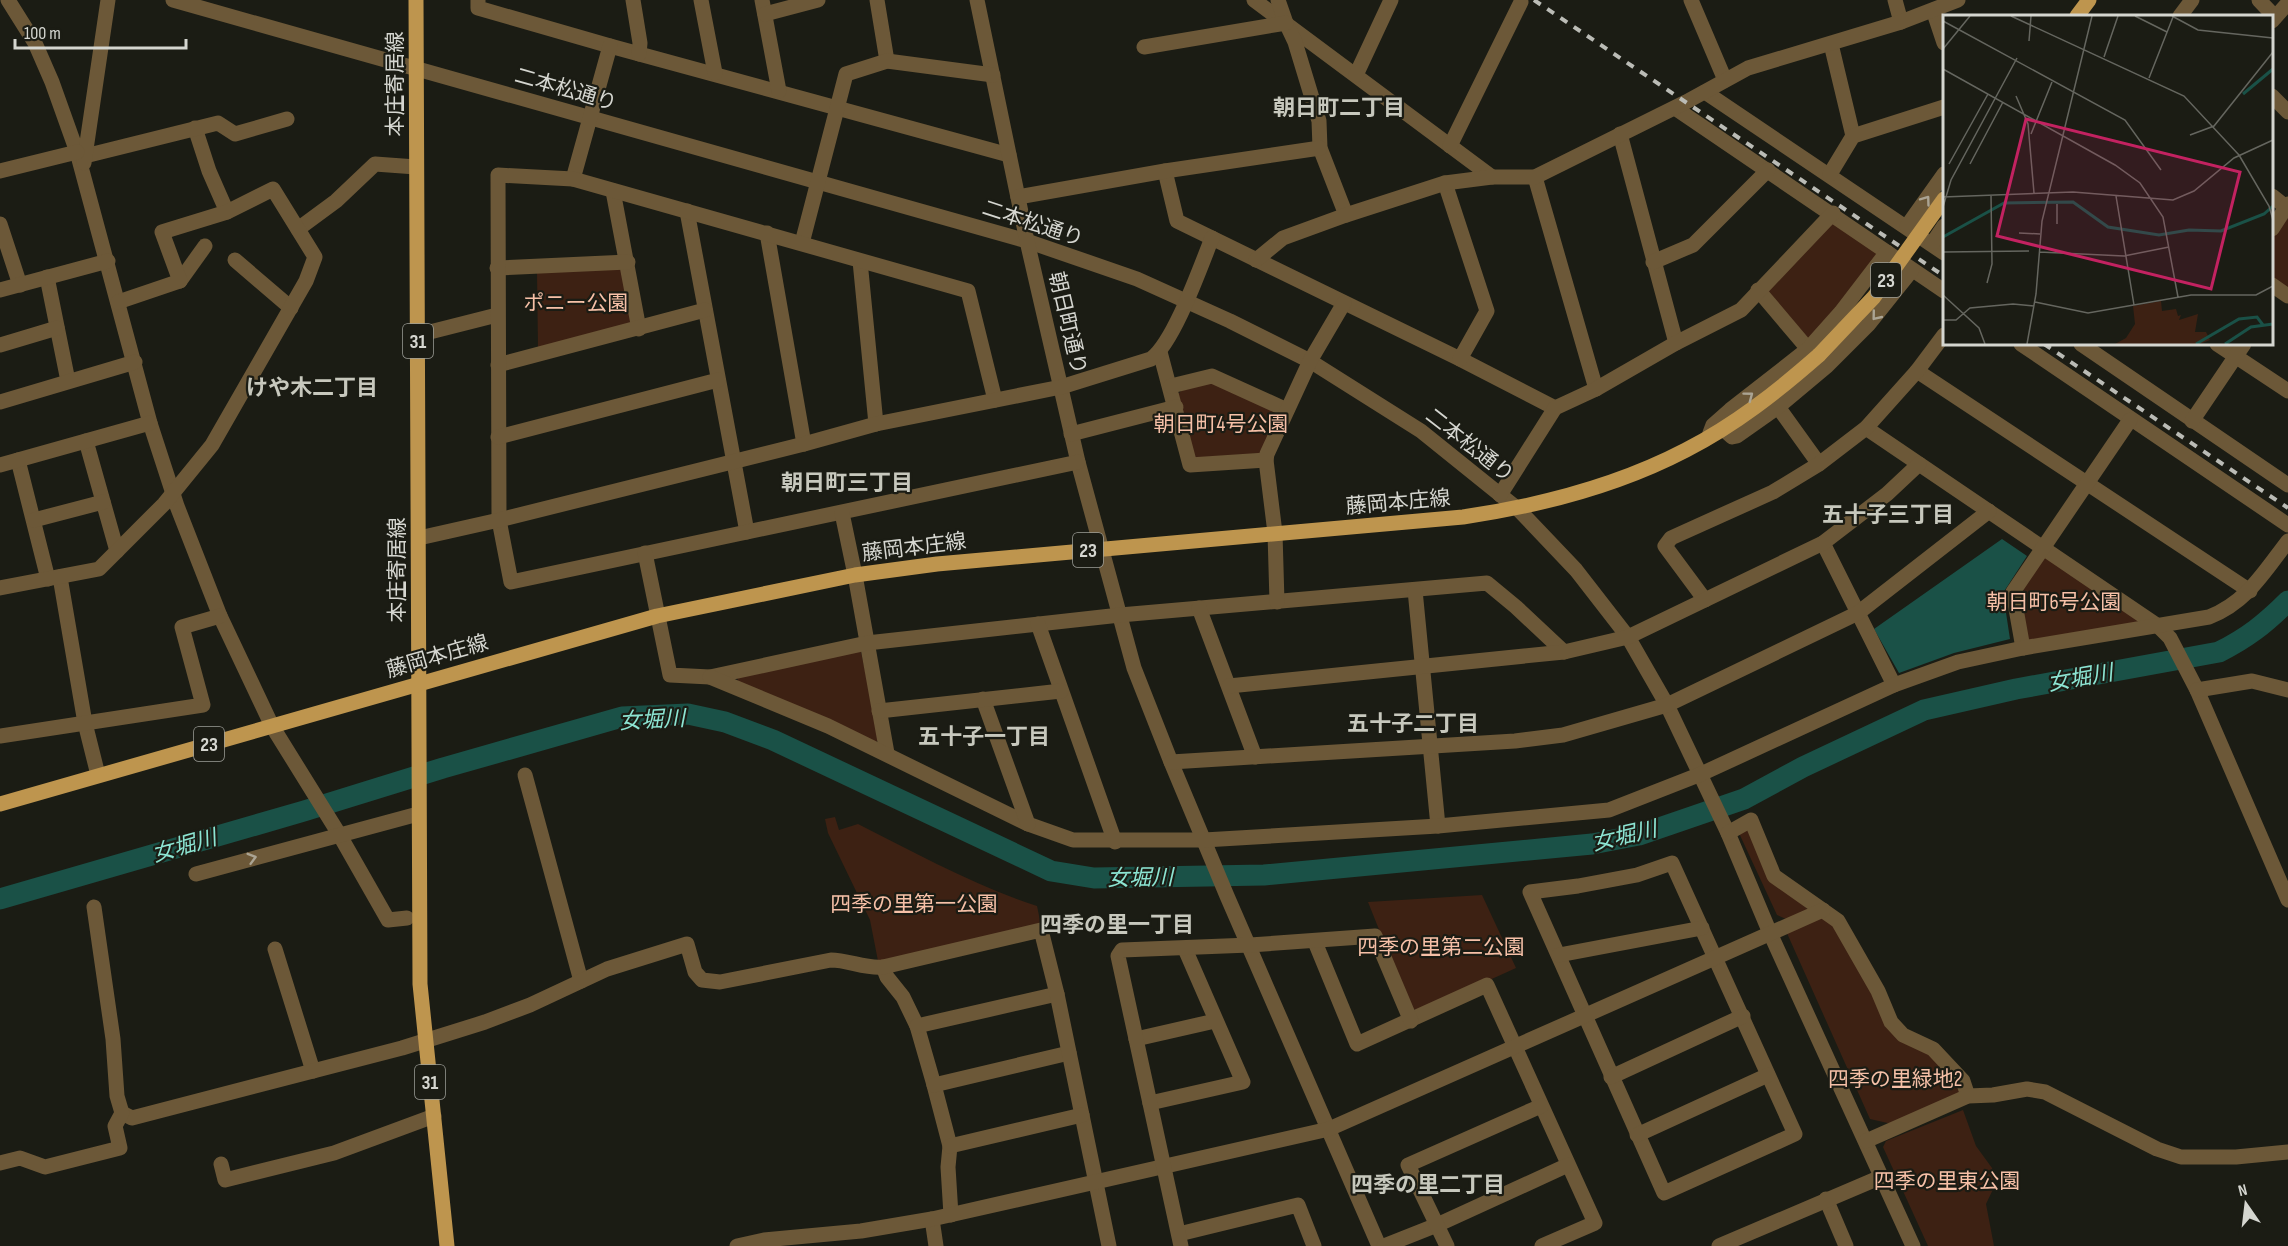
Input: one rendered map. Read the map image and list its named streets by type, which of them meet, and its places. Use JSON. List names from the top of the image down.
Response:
{
  "streets": {
    "main road": [
      "本庄寄居線",
      "23",
      "31",
      "藤岡本庄線"
    ],
    "street": ["二本松通り", "朝日町通り"]
  },
  "crossings": [
    ["本庄寄居線", "二本松通り"],
    ["本庄寄居線", "藤岡本庄線"],
    ["二本松通り", "朝日町通り"],
    ["二本松通り", "藤岡本庄線"],
    ["23", "藤岡本庄線"],
    ["朝日町通り", "藤岡本庄線"]
  ],
  "districts": [
    "朝日町二丁目",
    "けや木二丁目",
    "朝日町三丁目",
    "五十子三丁目",
    "五十子二丁目",
    "五十子一丁目",
    "四季の里一丁目",
    "四季の里二丁目"
  ],
  "water": ["女堀川"],
  "parks": [
    "ポニー公園",
    "朝日町4号公園",
    "朝日町6号公園",
    "四季の里第一公園",
    "四季の里第二公園",
    "四季の里緑地2",
    "四季の里東公園"
  ],
  "scale_bar": "100 m",
  "north": "top"
}
